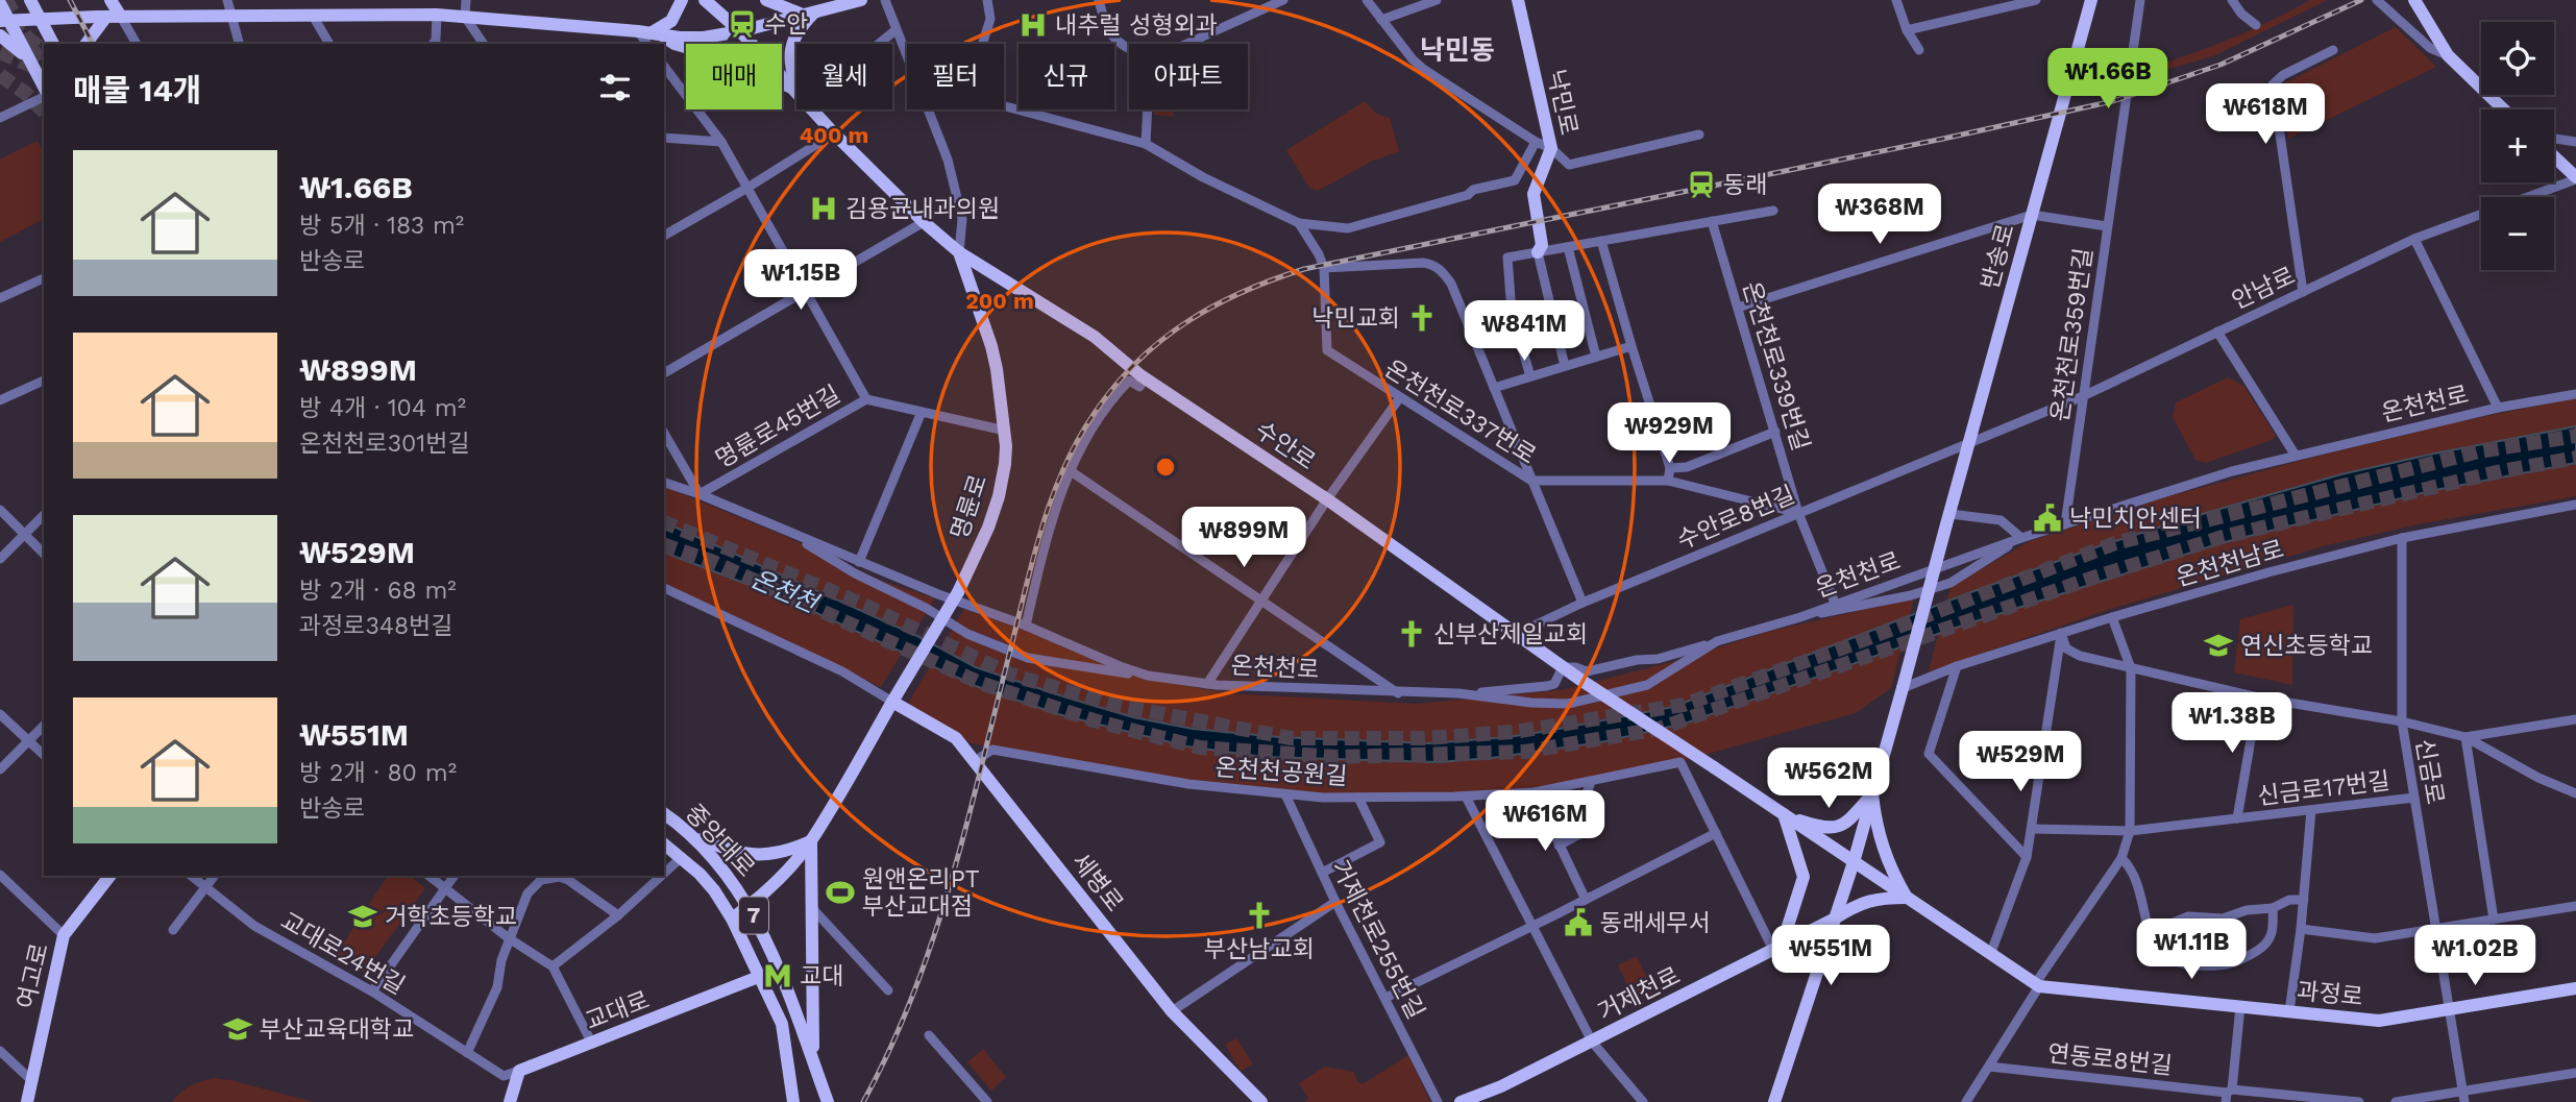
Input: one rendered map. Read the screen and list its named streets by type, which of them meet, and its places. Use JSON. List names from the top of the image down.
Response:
{
  "streets": {
    "main road": [
      "낙민로",
      "반송로",
      "수안로",
      "명륜로",
      "중앙대로",
      "세병로",
      "7",
      "여고로",
      "거제천로",
      "과정로",
      "교대로"
    ],
    "street": [
      "안남로",
      "온천천로359번길",
      "온천천로339번길",
      "온천천로",
      "온천천로337번로",
      "명륜로45번길",
      "수안로8번길",
      "온천천남로",
      "온천천공원길",
      "신금로",
      "신금로17번길",
      "거제천로255번길",
      "교대로24번길",
      "연동로8번길"
    ]
  },
  "crossings": [
    ["반송로", "안남로"],
    ["반송로", "온천천로359번길"],
    ["반송로", "수안로8번길"],
    ["반송로", "온천천남로"],
    ["안남로", "온천천로359번길"],
    ["안남로", "수안로8번길"],
    ["온천천로359번길", "온천천로"],
    ["온천천로339번길", "온천천로"],
    ["온천천로339번길", "온천천로337번로"],
    ["온천천로339번길", "수안로8번길"],
    ["온천천로", "명륜로45번길"],
    ["온천천로337번로", "수안로8번길"],
    ["명륜로45번길", "명륜로"],
    ["수안로", "명륜로"],
    ["수안로", "수안로8번길"],
    ["수안로", "과정로"],
    ["명륜로", "중앙대로"],
    ["명륜로", "세병로"],
    ["온천천남로", "신금로"],
    ["온천천공원길", "세병로"],
    ["온천천공원길", "거제천로255번길"],
    ["신금로", "신금로17번길"],
    ["신금로", "과정로"],
    ["중앙대로", "교대로"],
    ["교대로24번길", "교대로"],
    ["거제천로", "과정로"]
  ],
  "districts": ["낙민동"],
  "water": ["온천천"],
  "places": {
    "station": ["수안", "동래"],
    "hospital": ["내추럴 성형외과", "김용균내과의원"],
    "church": ["낙민교회", "신부산제일교회", "부산남교회"],
    "public building": ["낙민치안센터", "동래세무서"],
    "school or university": ["연신초등학교", "거학초등학교", "부산교육대학교"],
    "sports": ["원앤온리PT 부산교대점"],
    "metro station": ["교대"]
  },
  "page": {
    "map_buttons": ["+", "−"],
    "chip": [
      "매매",
      "월세",
      "필터",
      "신규",
      "아파트"
    ],
    "heading": "매물 14개",
    "price": [
      "₩1.66B",
      "₩618M",
      "₩368M",
      "₩1.15B",
      "₩841M",
      "₩929M",
      "₩899M",
      "₩1.38B",
      "₩529M",
      "₩562M",
      "₩616M",
      "₩1.11B",
      "₩551M",
      "₩1.02B"
    ],
    "list": [
      {
        "name": "₩1.66B",
        "note": "방 5개 · 183 m² · 반송로"
      },
      {
        "name": "₩899M",
        "note": "방 4개 · 104 m² · 온천천로301번길"
      },
      {
        "name": "₩529M",
        "note": "방 2개 · 68 m² · 과정로348번길"
      },
      {
        "name": "₩551M",
        "note": "방 2개 · 80 m² · 반송로"
      }
    ]
  },
  "rings": ["400 m", "200 m"]
}
